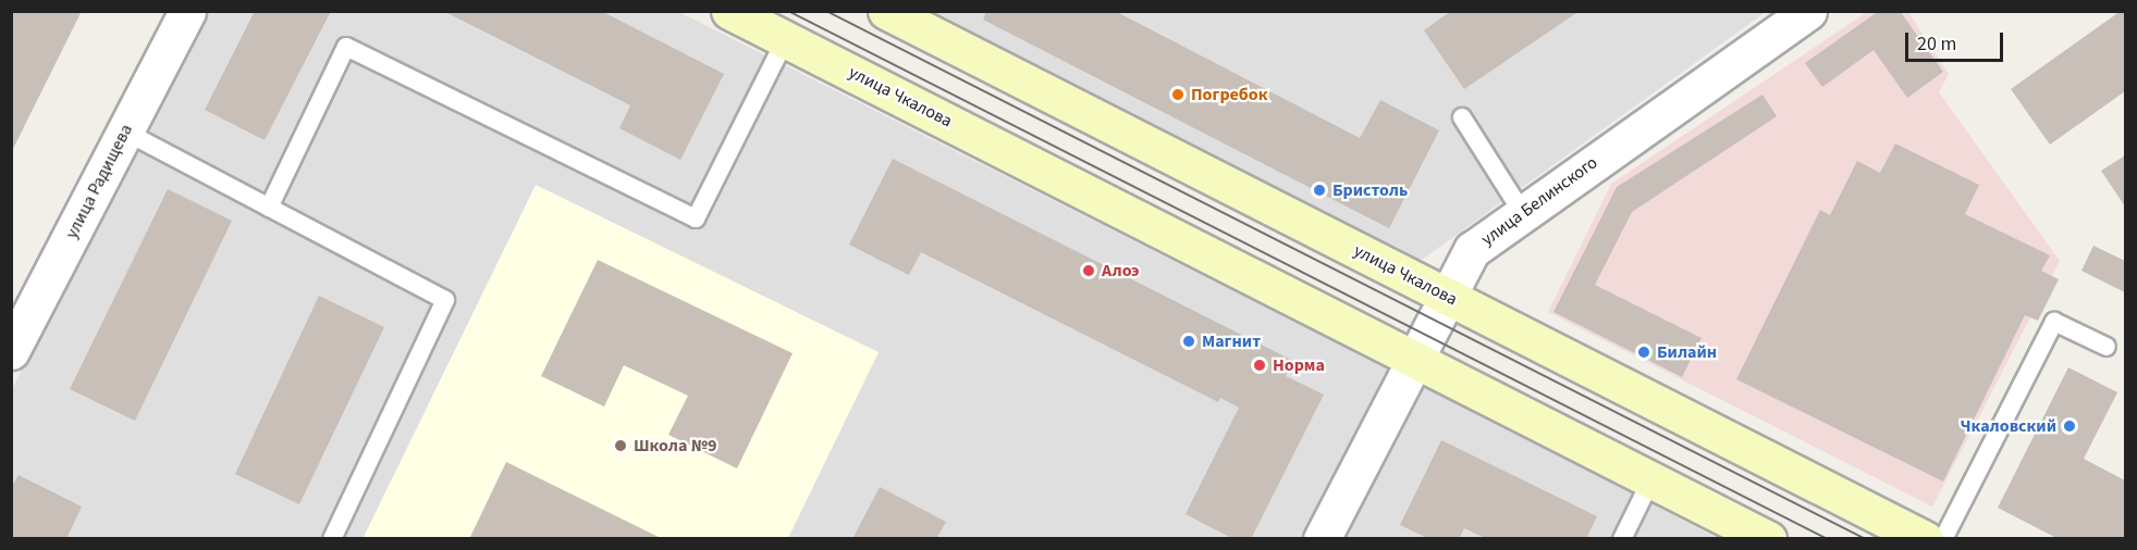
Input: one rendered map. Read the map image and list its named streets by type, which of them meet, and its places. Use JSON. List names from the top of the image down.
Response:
{
  "streets": {
    "main road": ["улица Чкалова"],
    "street": ["улица Радищева", "улица Белинского"]
  },
  "crossings": [
    ["улица Чкалова", "улица Белинского"]
  ],
  "places": [
    "Погребок",
    "Бристоль",
    "Алоэ",
    "Магнит",
    "Билайн",
    "Норма",
    "Чкаловский",
    "Школа №9"
  ],
  "scale_bar": "20 m"
}
